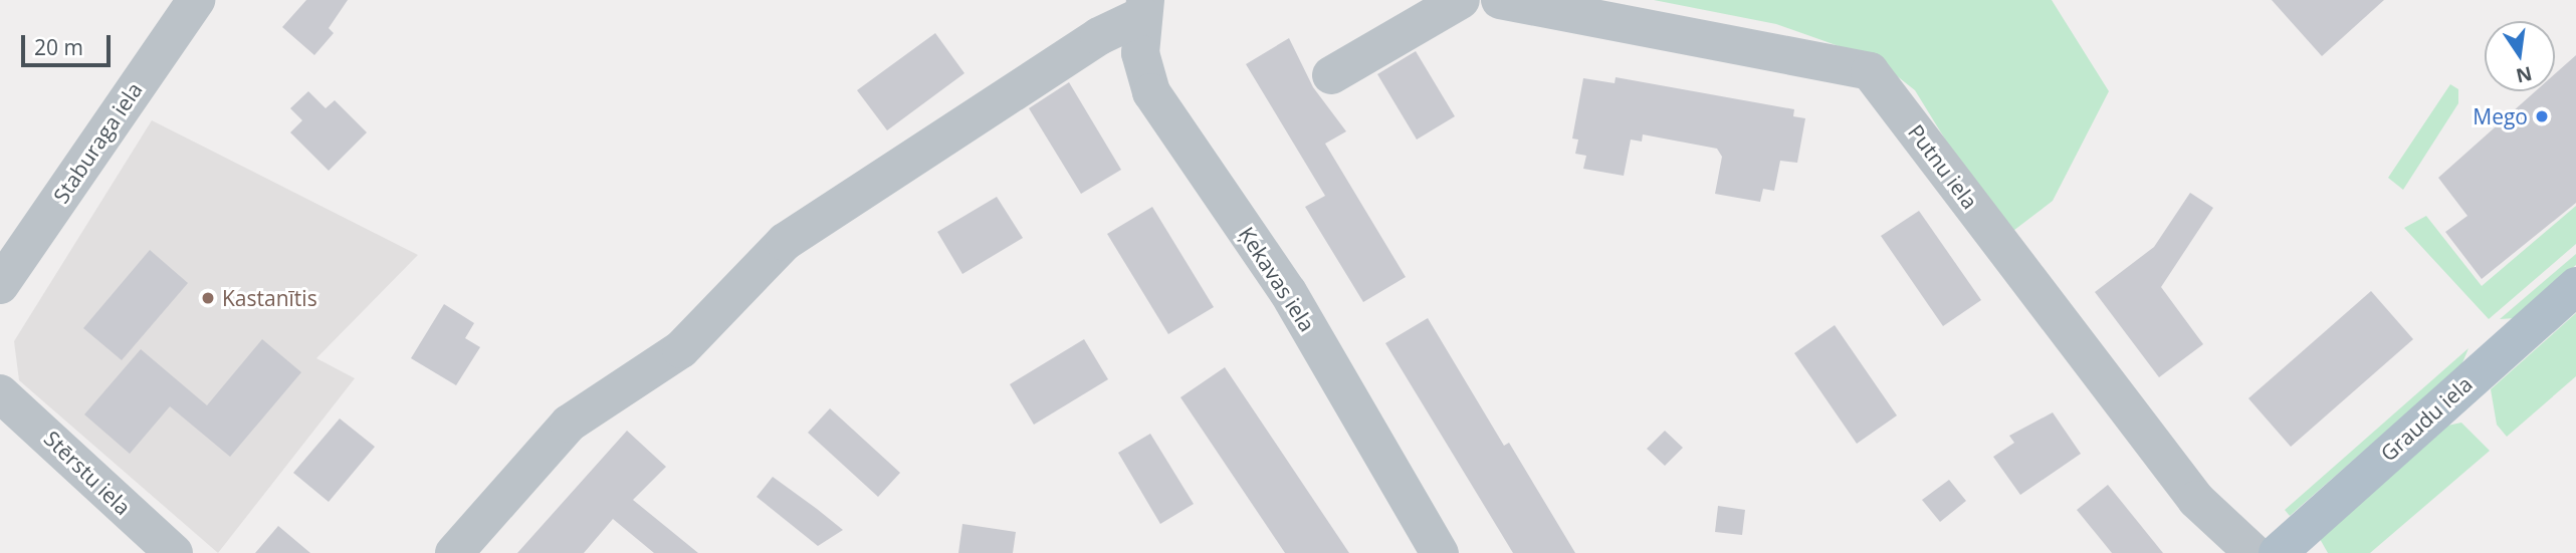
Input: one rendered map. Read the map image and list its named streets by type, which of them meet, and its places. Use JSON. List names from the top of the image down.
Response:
{
  "streets": {
    "main road": ["Graudu iela"],
    "street": [
      "Staburaga iela",
      "Putnu iela",
      "Ķekavas iela",
      "Stērstu iela"
    ]
  },
  "places": ["Mego", "Kastanītis"],
  "scale_bar": "20 m",
  "north": "bottom"
}
